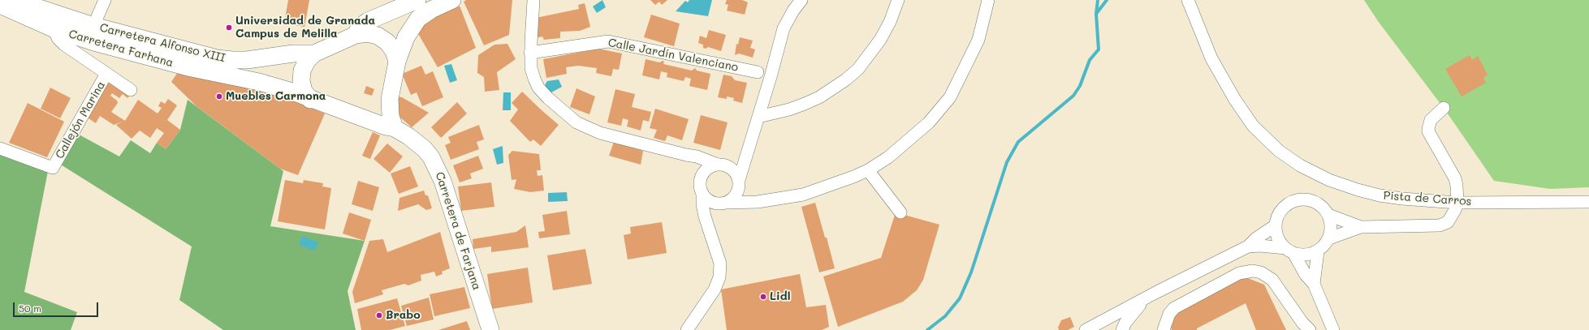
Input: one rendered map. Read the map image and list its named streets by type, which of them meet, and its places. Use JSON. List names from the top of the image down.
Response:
{
  "streets": {
    "main road": ["Carretera Alfonso XIII", "Carretera Farhana", "Carretera de Farjana"],
    "street": ["Calle Jardín Valenciano", "Callejón Marina", "Pista de Carros"]
  },
  "crossings": [
    ["Carretera Alfonso XIII", "Carretera Farhana"],
    ["Carretera Alfonso XIII", "Carretera de Farjana"],
    ["Carretera Farhana", "Callejón Marina"],
    ["Carretera Farhana", "Carretera de Farjana"]
  ],
  "places": [
    "Universidad de Granada Campus de Melilla",
    "Muebles Carmona",
    "Lidl",
    "Brabo"
  ],
  "scale_bar": "50 m"
}
